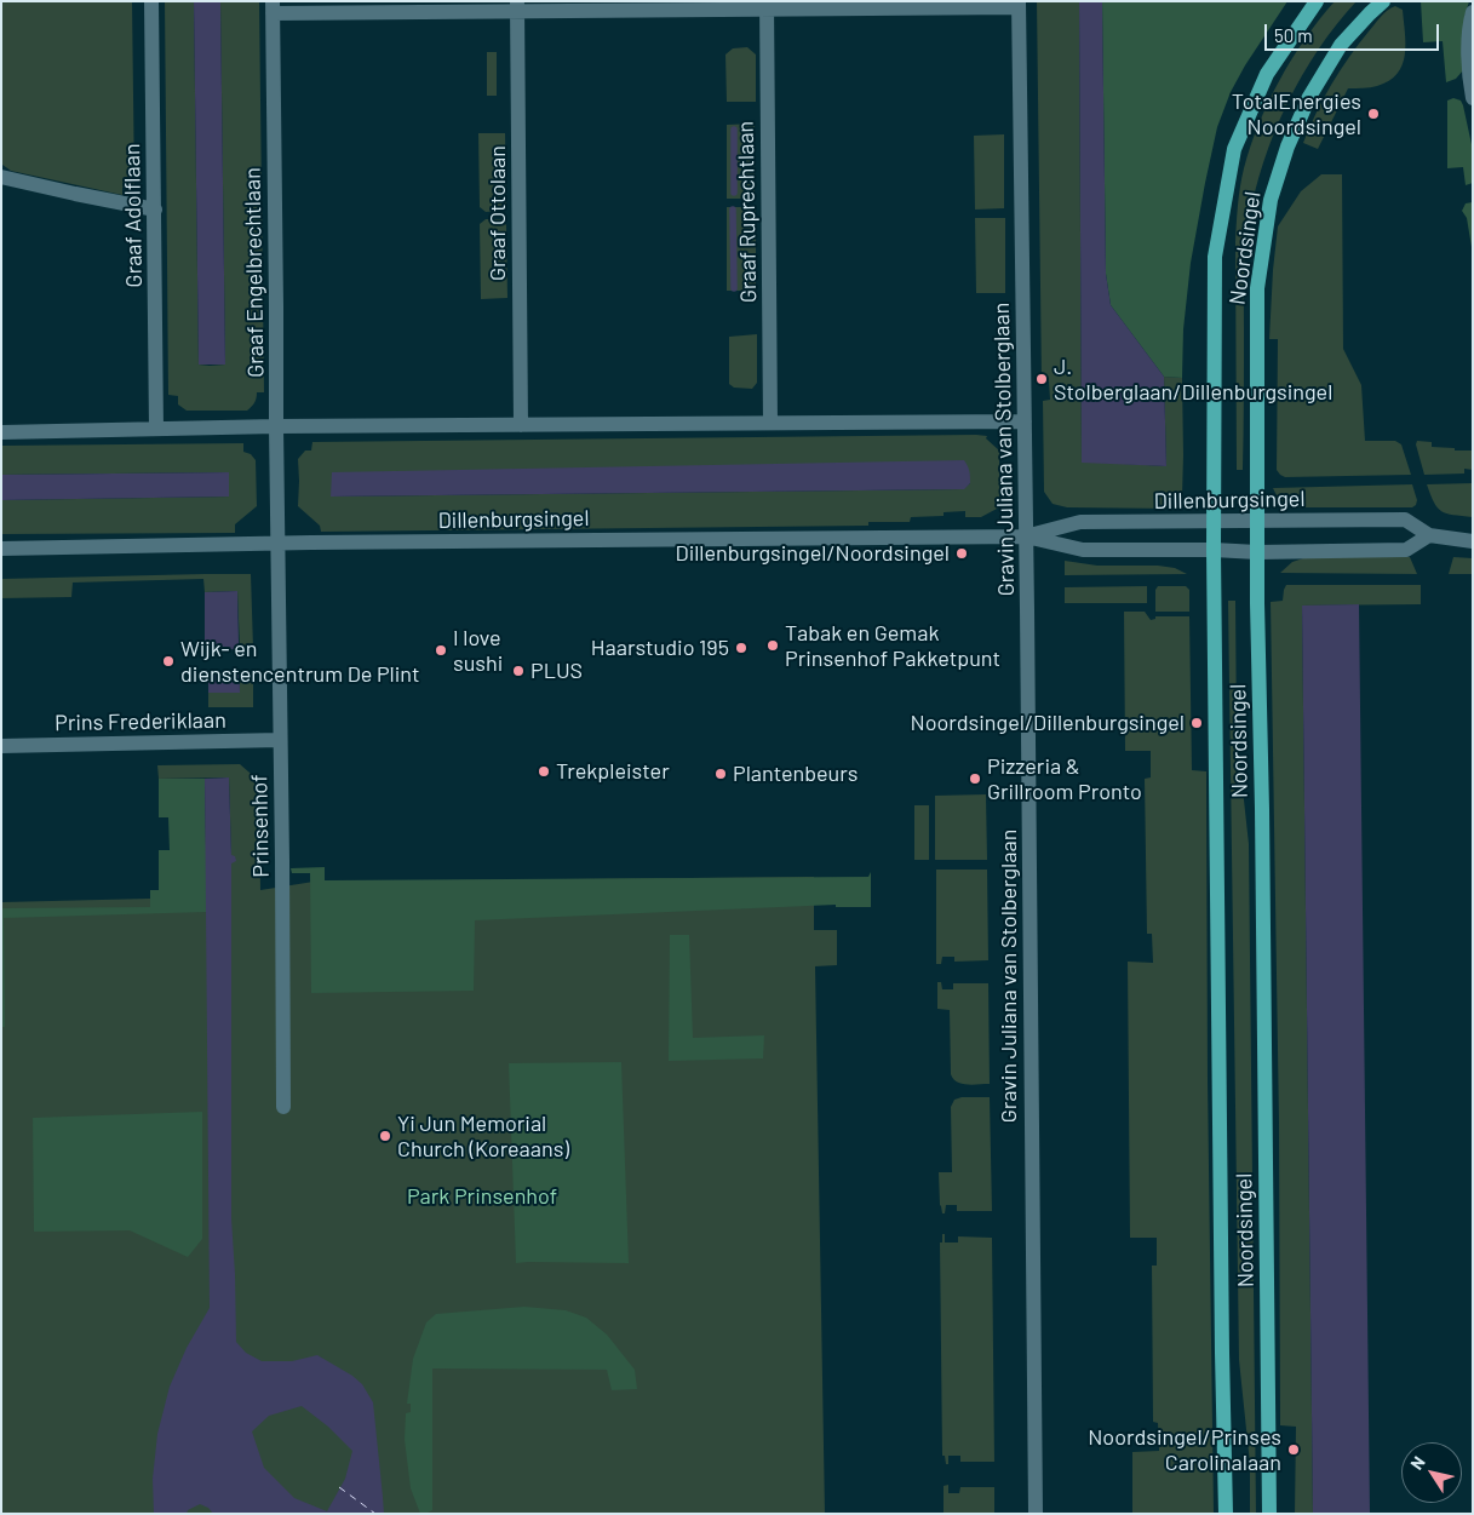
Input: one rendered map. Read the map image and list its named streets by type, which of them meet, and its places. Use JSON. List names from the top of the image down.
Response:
{
  "streets": {
    "main road": ["Noordsingel"],
    "street": [
      "Graaf Ruprechtlaan",
      "Graaf Ottolaan",
      "Graaf Adolflaan",
      "Graaf Engelbrechtlaan",
      "Gravin Juliana van Stolberglaan",
      "Dillenburgsingel",
      "Prins Frederiklaan",
      "Prinsenhof"
    ]
  },
  "crossings": [
    ["Noordsingel", "Dillenburgsingel"],
    ["Graaf Engelbrechtlaan", "Dillenburgsingel"],
    ["Graaf Engelbrechtlaan", "Prinsenhof"],
    ["Gravin Juliana van Stolberglaan", "Dillenburgsingel"],
    ["Dillenburgsingel", "Prinsenhof"],
    ["Prins Frederiklaan", "Prinsenhof"]
  ],
  "parks": ["Park Prinsenhof"],
  "places": [
    "TotalEnergies Noordsingel",
    "J. Stolberglaan/Dillenburgsingel",
    "Dillenburgsingel/Noordsingel",
    "Tabak en Gemak Prinsenhof Pakketpunt",
    "Haarstudio 195",
    "I love sushi",
    "Wijk- en dienstencentrum De Plint",
    "PLUS",
    "Noordsingel/Dillenburgsingel",
    "Trekpleister",
    "Plantenbeurs",
    "Pizzeria & Grillroom Pronto",
    "Yi Jun Memorial Church (Koreaans)",
    "Noordsingel/Prinses Carolinalaan"
  ],
  "scale_bar": "50 m",
  "north": "top left"
}
